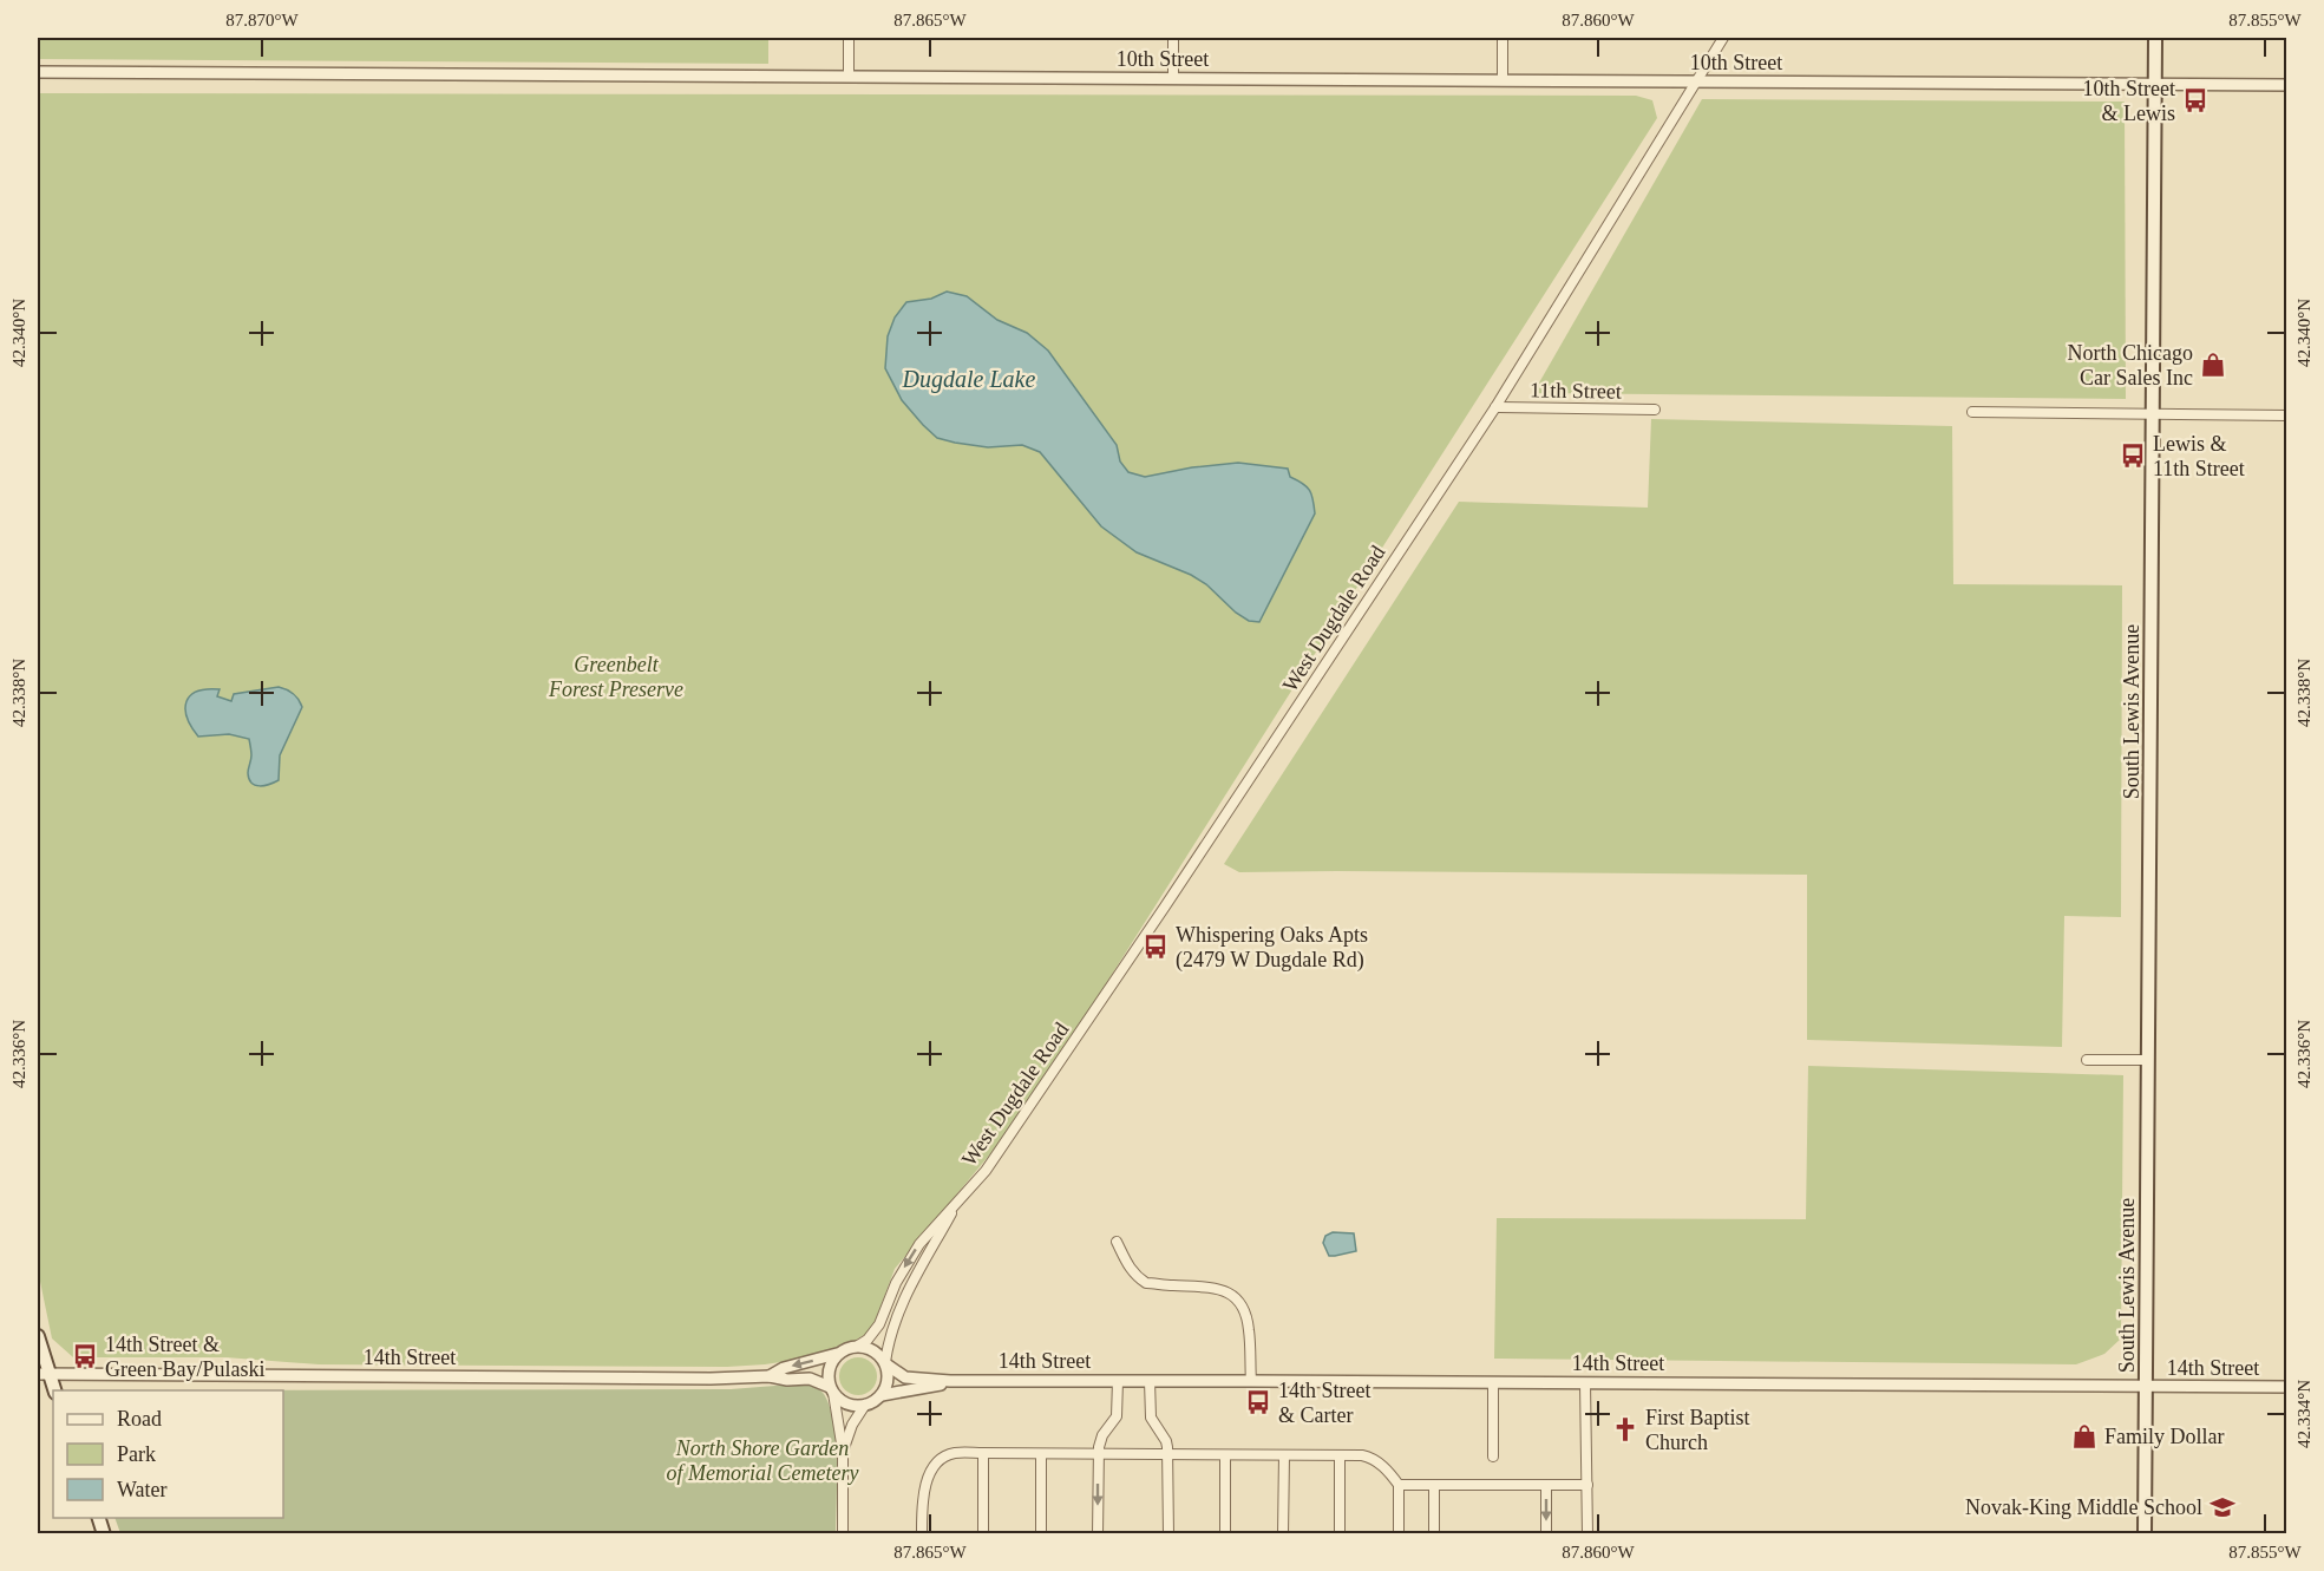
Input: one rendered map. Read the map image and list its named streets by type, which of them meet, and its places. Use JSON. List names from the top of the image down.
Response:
{
  "streets": {
    "main road": ["South Lewis Avenue"],
    "street": [
      "10th Street",
      "11th Street",
      "West Dugdale Road",
      "14th Street"
    ]
  },
  "crossings": [
    ["10th Street", "West Dugdale Road"],
    ["10th Street", "South Lewis Avenue"],
    ["11th Street", "West Dugdale Road"],
    ["South Lewis Avenue", "14th Street"]
  ],
  "water": ["Dugdale Lake"],
  "parks": ["Greenbelt Forest Preserve", "North Shore Garden of Memorial Cemetery"],
  "places": {
    "bus stop": [
      "10th Street & Lewis",
      "Lewis & 11th Street",
      "Whispering Oaks Apts (2479 W Dugdale Rd)",
      "14th Street & Green Bay/Pulaski",
      "14th Street & Carter"
    ],
    "shop": ["North Chicago Car Sales Inc", "Family Dollar"],
    "church": ["First Baptist Church"],
    "school or university": ["Novak-King Middle School"]
  },
  "legend": ["Road", "Park", "Water"],
  "coordinates": [
    "87.870°W",
    "87.865°W",
    "87.860°W",
    "87.855°W",
    "42.340°N",
    "42.338°N",
    "42.336°N",
    "42.334°N"
  ]
}
